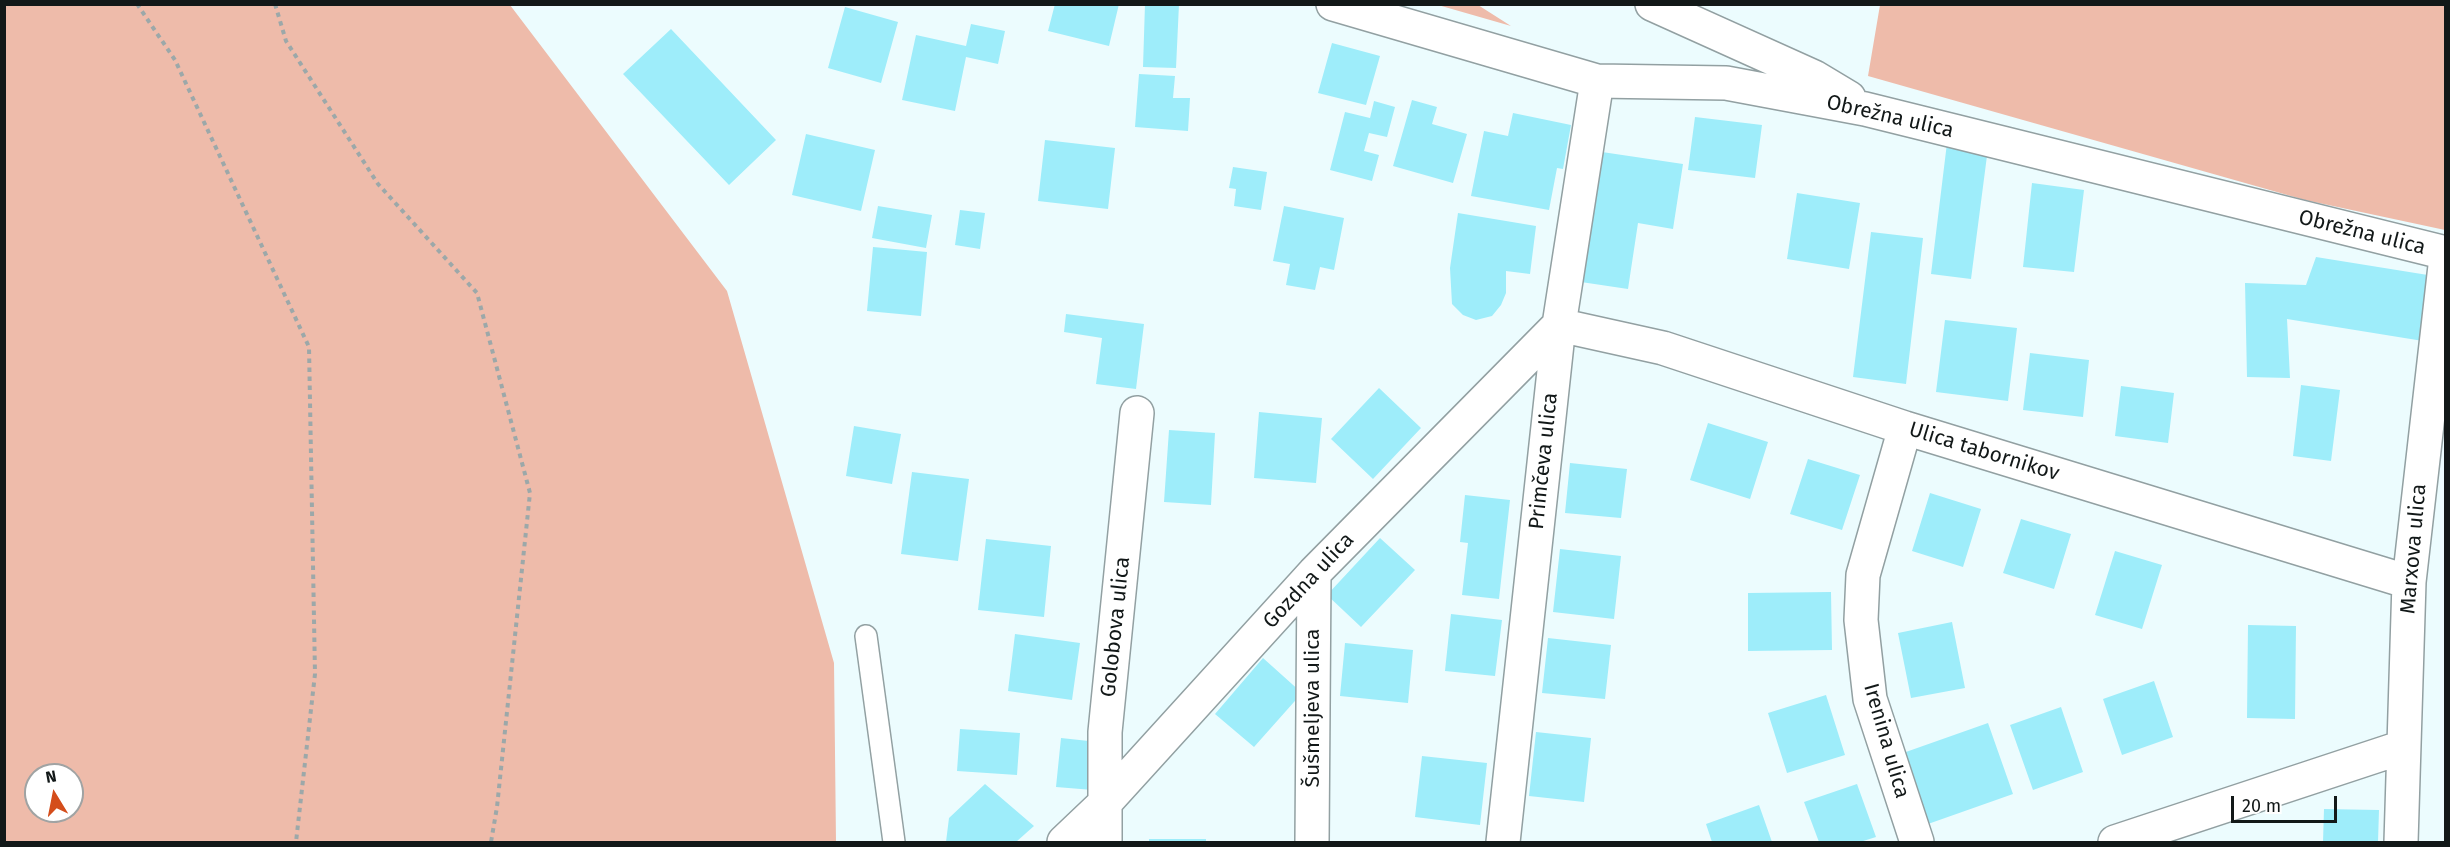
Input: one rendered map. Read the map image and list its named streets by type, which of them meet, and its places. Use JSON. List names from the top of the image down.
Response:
{
  "streets": {
    "street": [
      "Obrežna ulica",
      "Ulica tabornikov",
      "Primčeva ulica",
      "Marxova ulica",
      "Gozdna ulica",
      "Golobova ulica",
      "Šušmeljeva ulica",
      "Irenina ulica"
    ]
  },
  "crossings": [
    ["Obrežna ulica", "Primčeva ulica"],
    ["Obrežna ulica", "Marxova ulica"],
    ["Ulica tabornikov", "Primčeva ulica"],
    ["Ulica tabornikov", "Marxova ulica"],
    ["Ulica tabornikov", "Gozdna ulica"],
    ["Ulica tabornikov", "Irenina ulica"],
    ["Primčeva ulica", "Gozdna ulica"],
    ["Gozdna ulica", "Golobova ulica"],
    ["Gozdna ulica", "Šušmeljeva ulica"]
  ],
  "scale_bar": "20 m",
  "north": "top"
}
